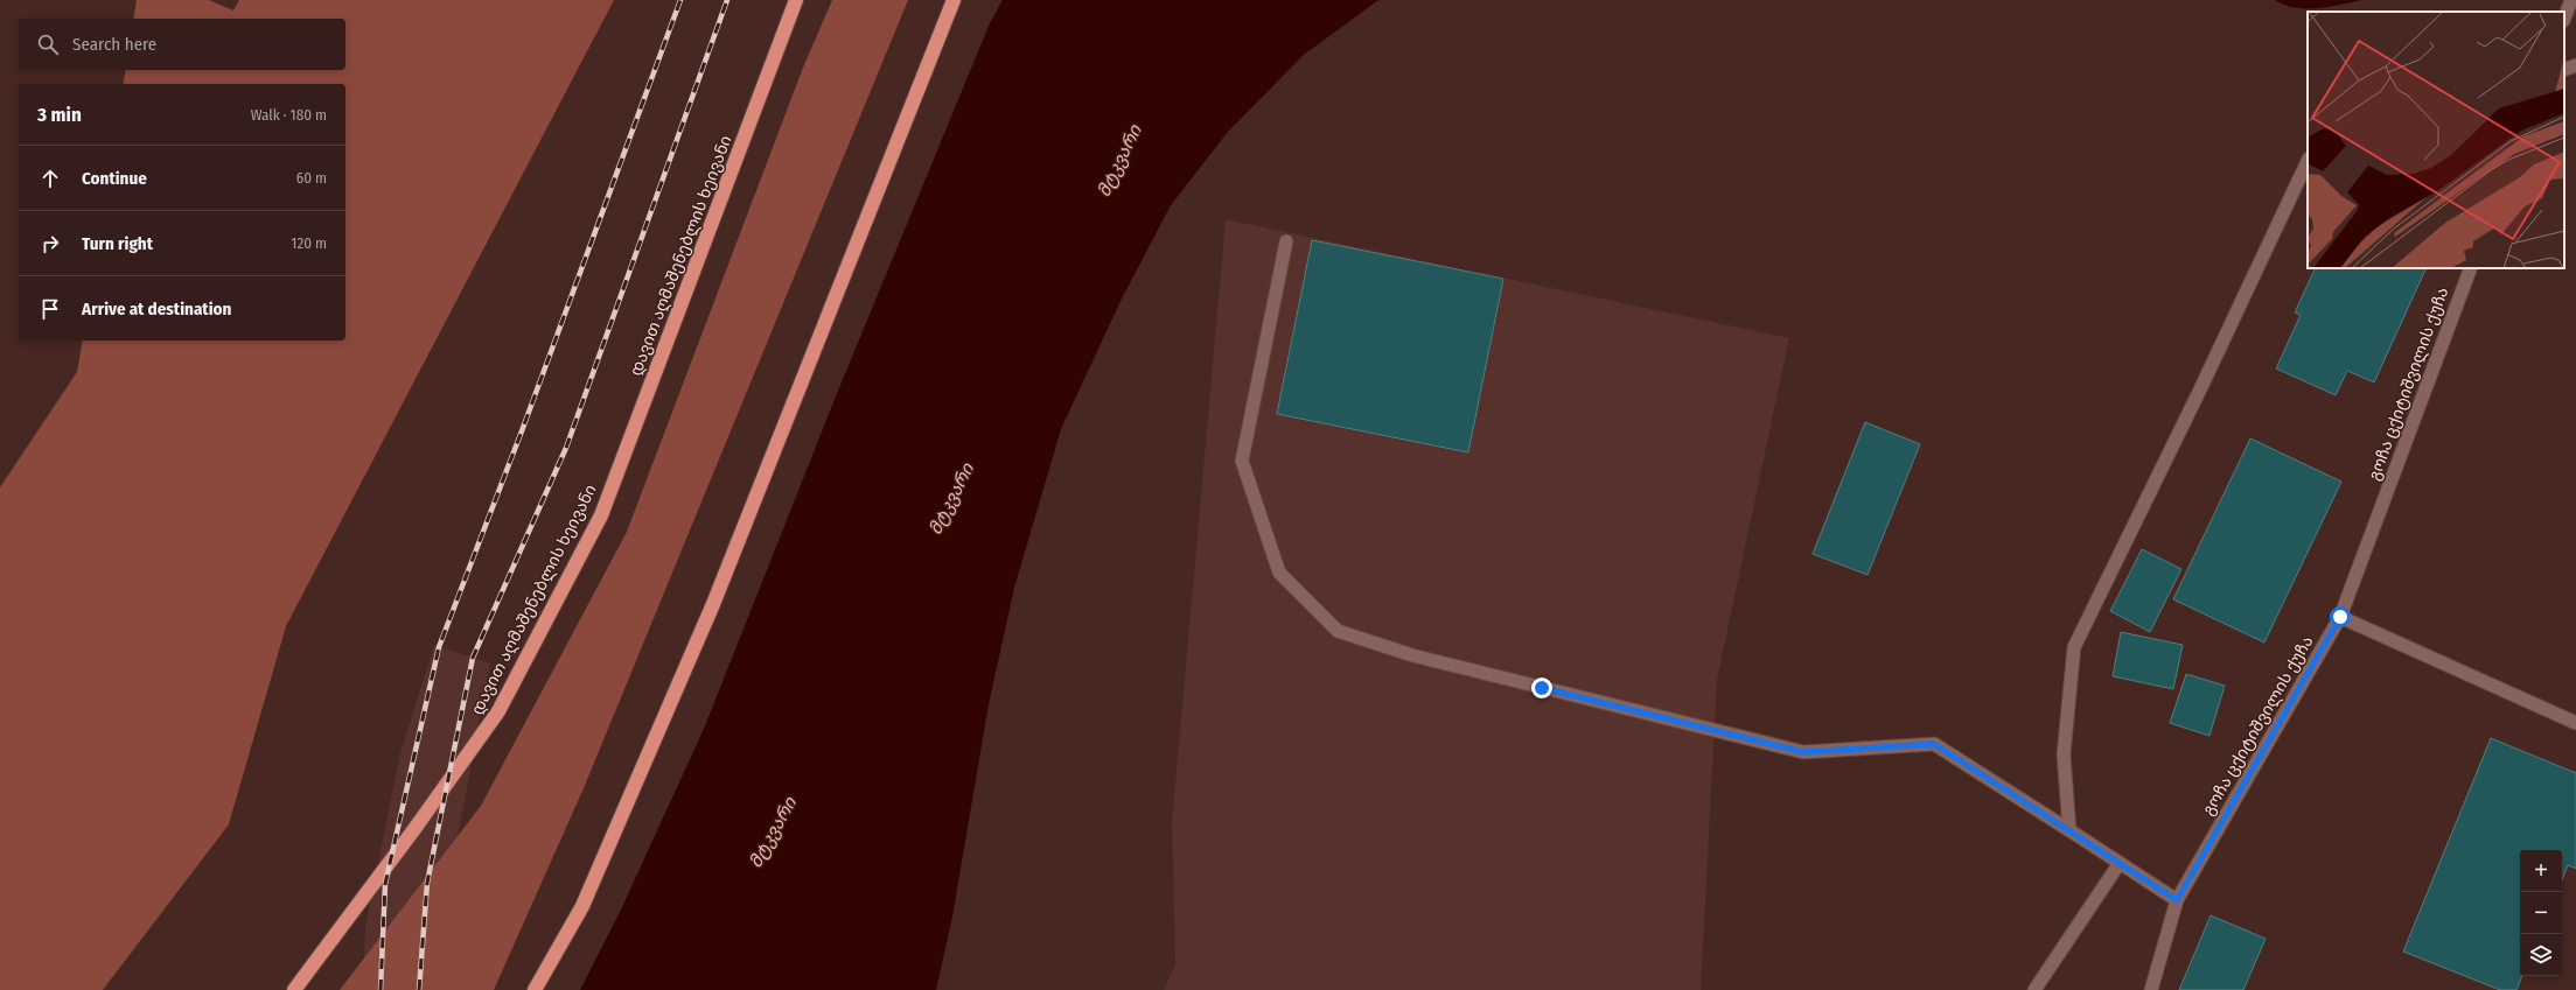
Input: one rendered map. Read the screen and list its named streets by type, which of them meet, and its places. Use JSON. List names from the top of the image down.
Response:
{
  "streets": {
    "highway": ["დავით აღმაშენებლის ხეივანი"],
    "street": ["გოჩა ცქიტიშვილის ქუჩა"]
  },
  "water": ["მტკვარი"],
  "page": {
    "search": "Search here",
    "heading": ["3 min", "Walk · 180 m"],
    "list": [
      ["Continue", "60 m"],
      ["Turn right", "120 m"],
      "Arrive at destination"
    ],
    "map_buttons": ["+", "−"]
  }
}
